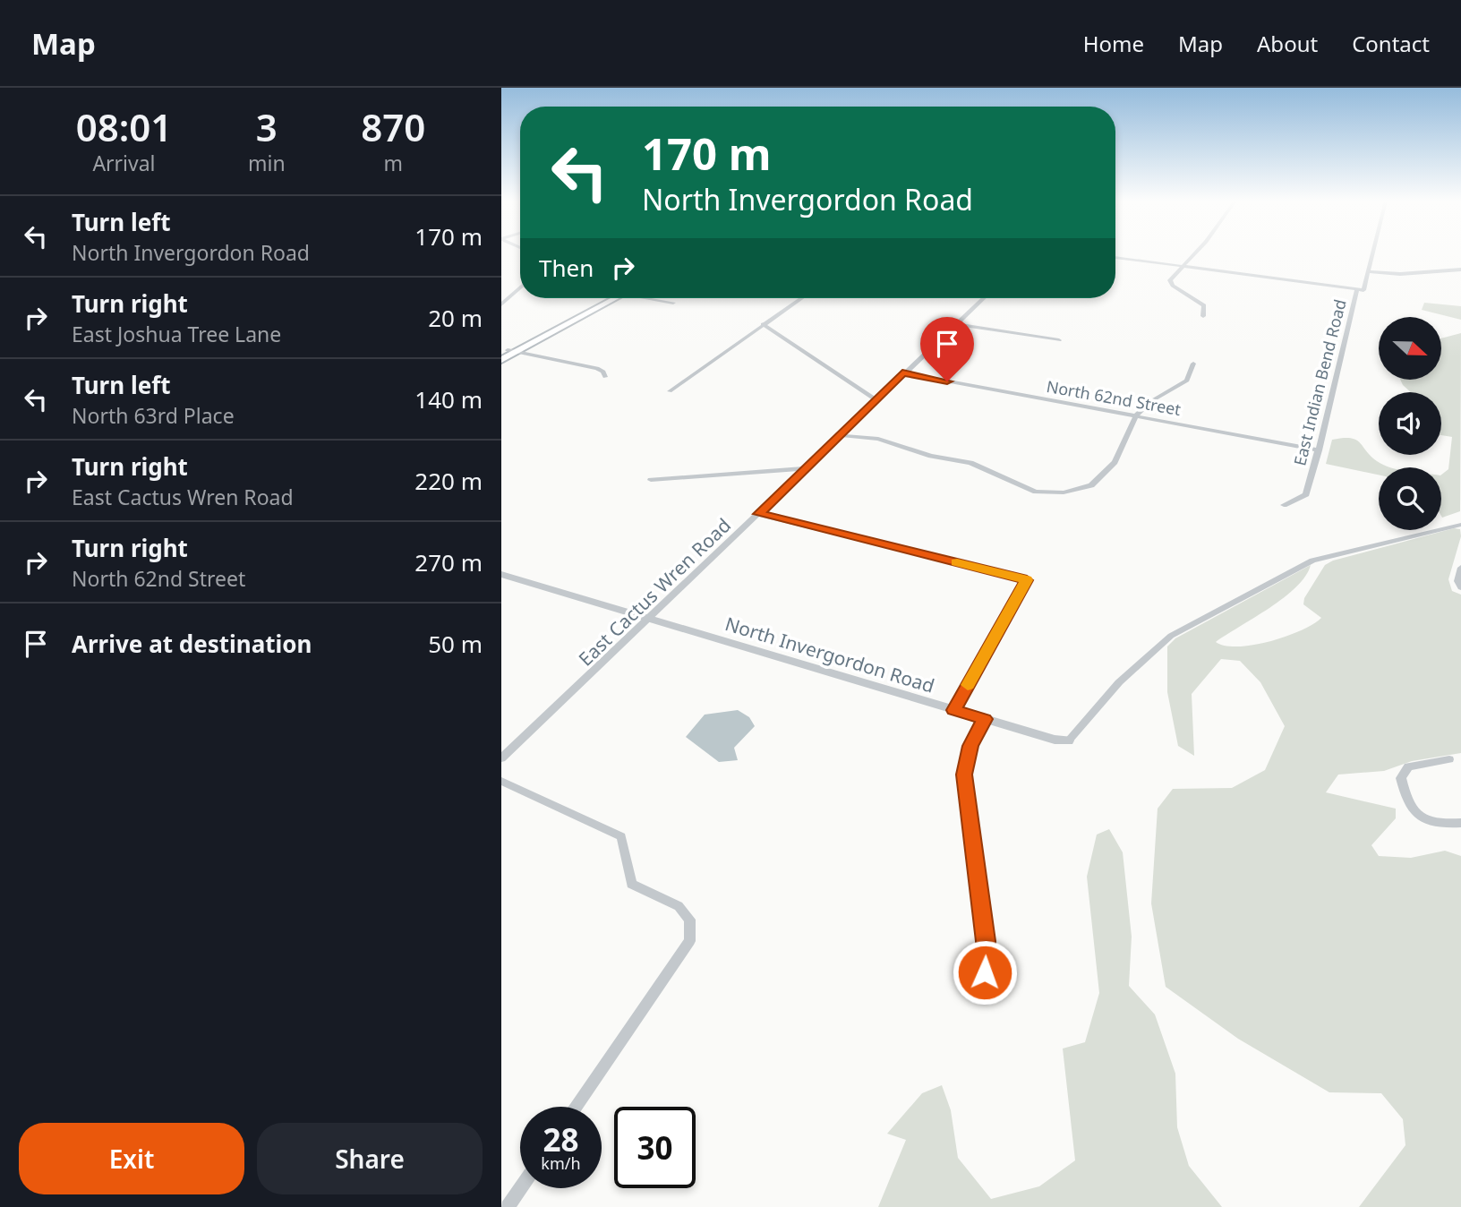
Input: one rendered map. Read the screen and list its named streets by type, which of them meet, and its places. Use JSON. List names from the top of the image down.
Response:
{
  "streets": {
    "street": [
      "East Indian Bend Road",
      "North 62nd Street",
      "East Cactus Wren Road",
      "North Invergordon Road"
    ]
  },
  "crossings": [
    ["East Indian Bend Road", "North 62nd Street"],
    ["North 62nd Street", "East Cactus Wren Road"],
    ["East Cactus Wren Road", "North Invergordon Road"]
  ],
  "north": "right",
  "page": {
    "header": "Map",
    "nav": [
      "Home",
      "Map",
      "About",
      "Contact"
    ],
    "eta": [
      "08:01",
      "Arrival",
      "3",
      "min",
      "870",
      "m"
    ],
    "turn": ["170 m", "North Invergordon Road"],
    "list": [
      {
        "name": "Turn left",
        "note": "North Invergordon Road",
        "value": "170 m"
      },
      {
        "name": "Turn right",
        "note": "East Joshua Tree Lane",
        "value": "20 m"
      },
      {
        "name": "Turn left",
        "note": "North 63rd Place",
        "value": "140 m"
      },
      {
        "name": "Turn right",
        "note": "East Cactus Wren Road",
        "value": "220 m"
      },
      {
        "name": "Turn right",
        "note": "North 62nd Street",
        "value": "270 m"
      },
      {
        "name": "Arrive at destination",
        "value": "50 m"
      }
    ],
    "then": "Then",
    "speed": "28 km/h",
    "limit": "30",
    "buttons": ["Exit", "Share"]
  }
}
